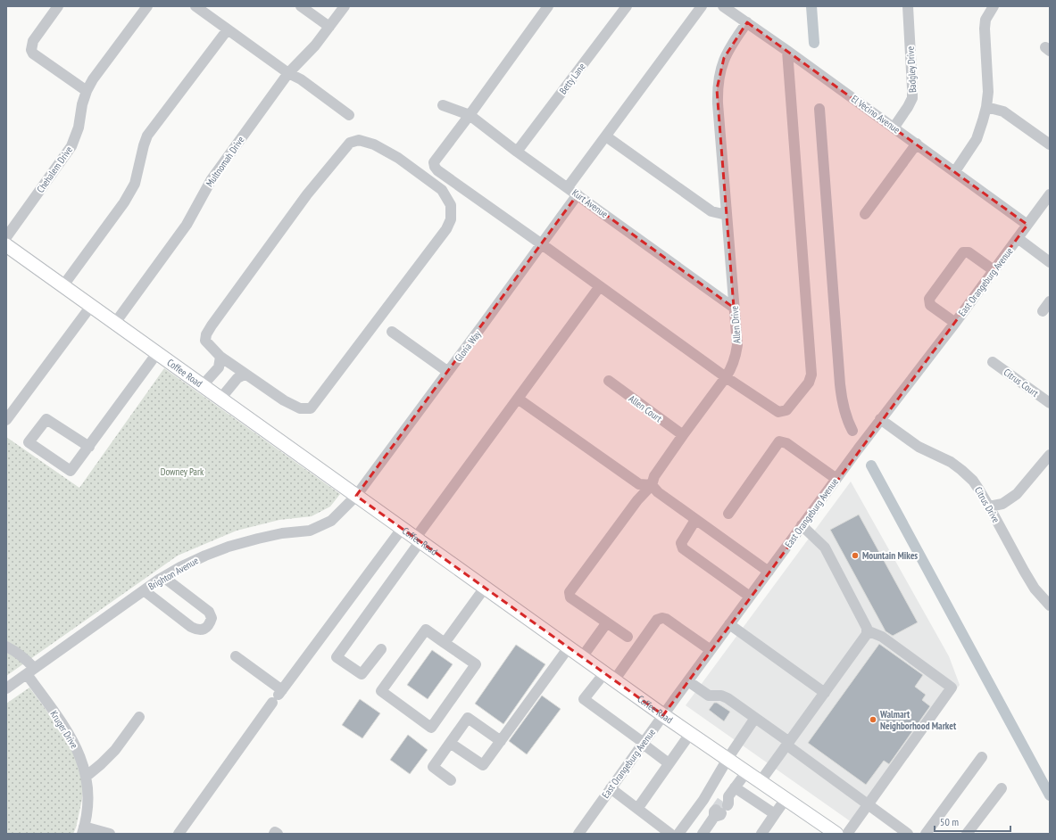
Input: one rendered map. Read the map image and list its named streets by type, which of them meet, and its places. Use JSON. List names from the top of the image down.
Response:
{
  "streets": {
    "main road": ["Coffee Road"],
    "street": [
      "Badgley Drive",
      "Betty Lane",
      "El Vecino Avenue",
      "Multnomah Drive",
      "Chehalem Drive",
      "Kurt Avenue",
      "East Orangeburg Avenue",
      "Allen Drive",
      "Gloria Way",
      "Citrus Court",
      "Allen Court",
      "Citrus Drive",
      "Brighton Avenue",
      "Kruger Drive"
    ]
  },
  "crossings": [
    ["Badgley Drive", "El Vecino Avenue"],
    ["Betty Lane", "Kurt Avenue"],
    ["El Vecino Avenue", "East Orangeburg Avenue"],
    ["El Vecino Avenue", "Allen Drive"],
    ["Multnomah Drive", "Coffee Road"],
    ["Kurt Avenue", "Allen Drive"],
    ["Kurt Avenue", "Gloria Way"],
    ["East Orangeburg Avenue", "Coffee Road"],
    ["East Orangeburg Avenue", "Citrus Drive"],
    ["Allen Drive", "Allen Court"],
    ["Gloria Way", "Coffee Road"],
    ["Gloria Way", "Brighton Avenue"],
    ["Coffee Road", "Brighton Avenue"],
    ["Brighton Avenue", "Kruger Drive"]
  ],
  "parks": ["Downey Park"],
  "places": ["Mountain Mikes", "Walmart Neighborhood Market"],
  "scale_bar": "50 m"
}
